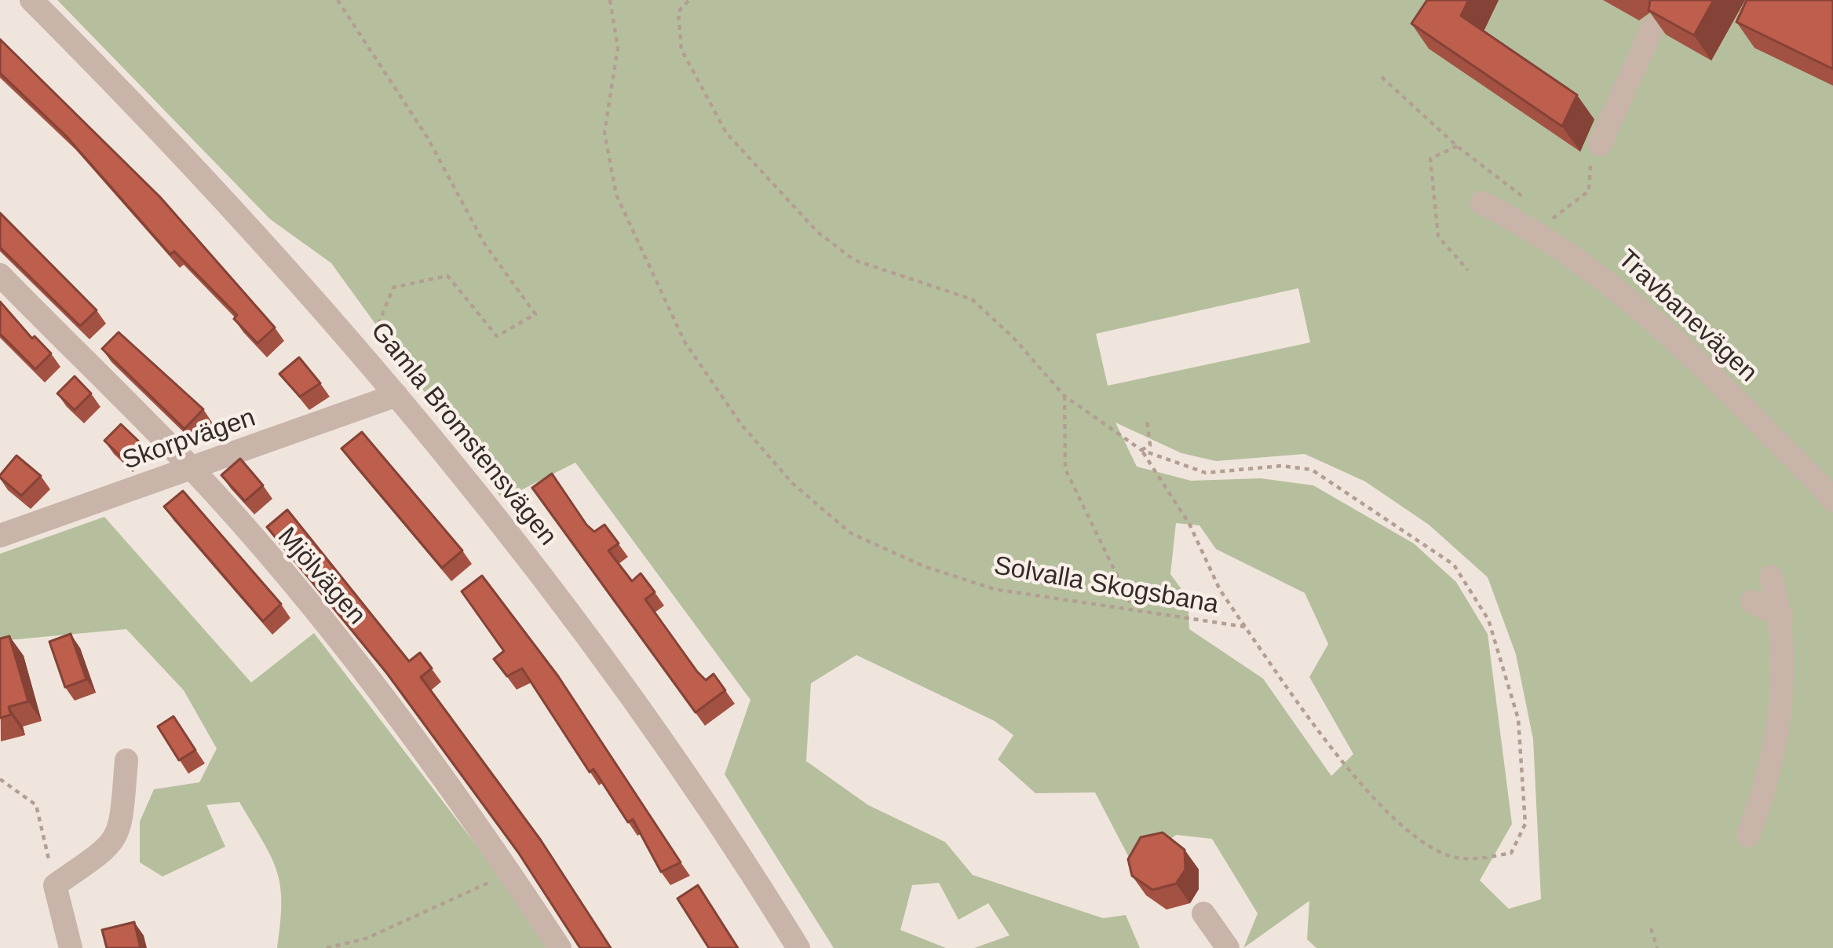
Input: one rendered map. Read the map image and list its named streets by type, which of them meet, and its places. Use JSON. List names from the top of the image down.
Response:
{
  "streets": {
    "street": [
      "Travbanevägen",
      "Gamla Bromstensvägen",
      "Skorpvägen",
      "Mjölvägen"
    ],
    "path": ["Solvalla Skogsbana"]
  },
  "crossings": [
    ["Gamla Bromstensvägen", "Skorpvägen"],
    ["Skorpvägen", "Mjölvägen"]
  ]
}
